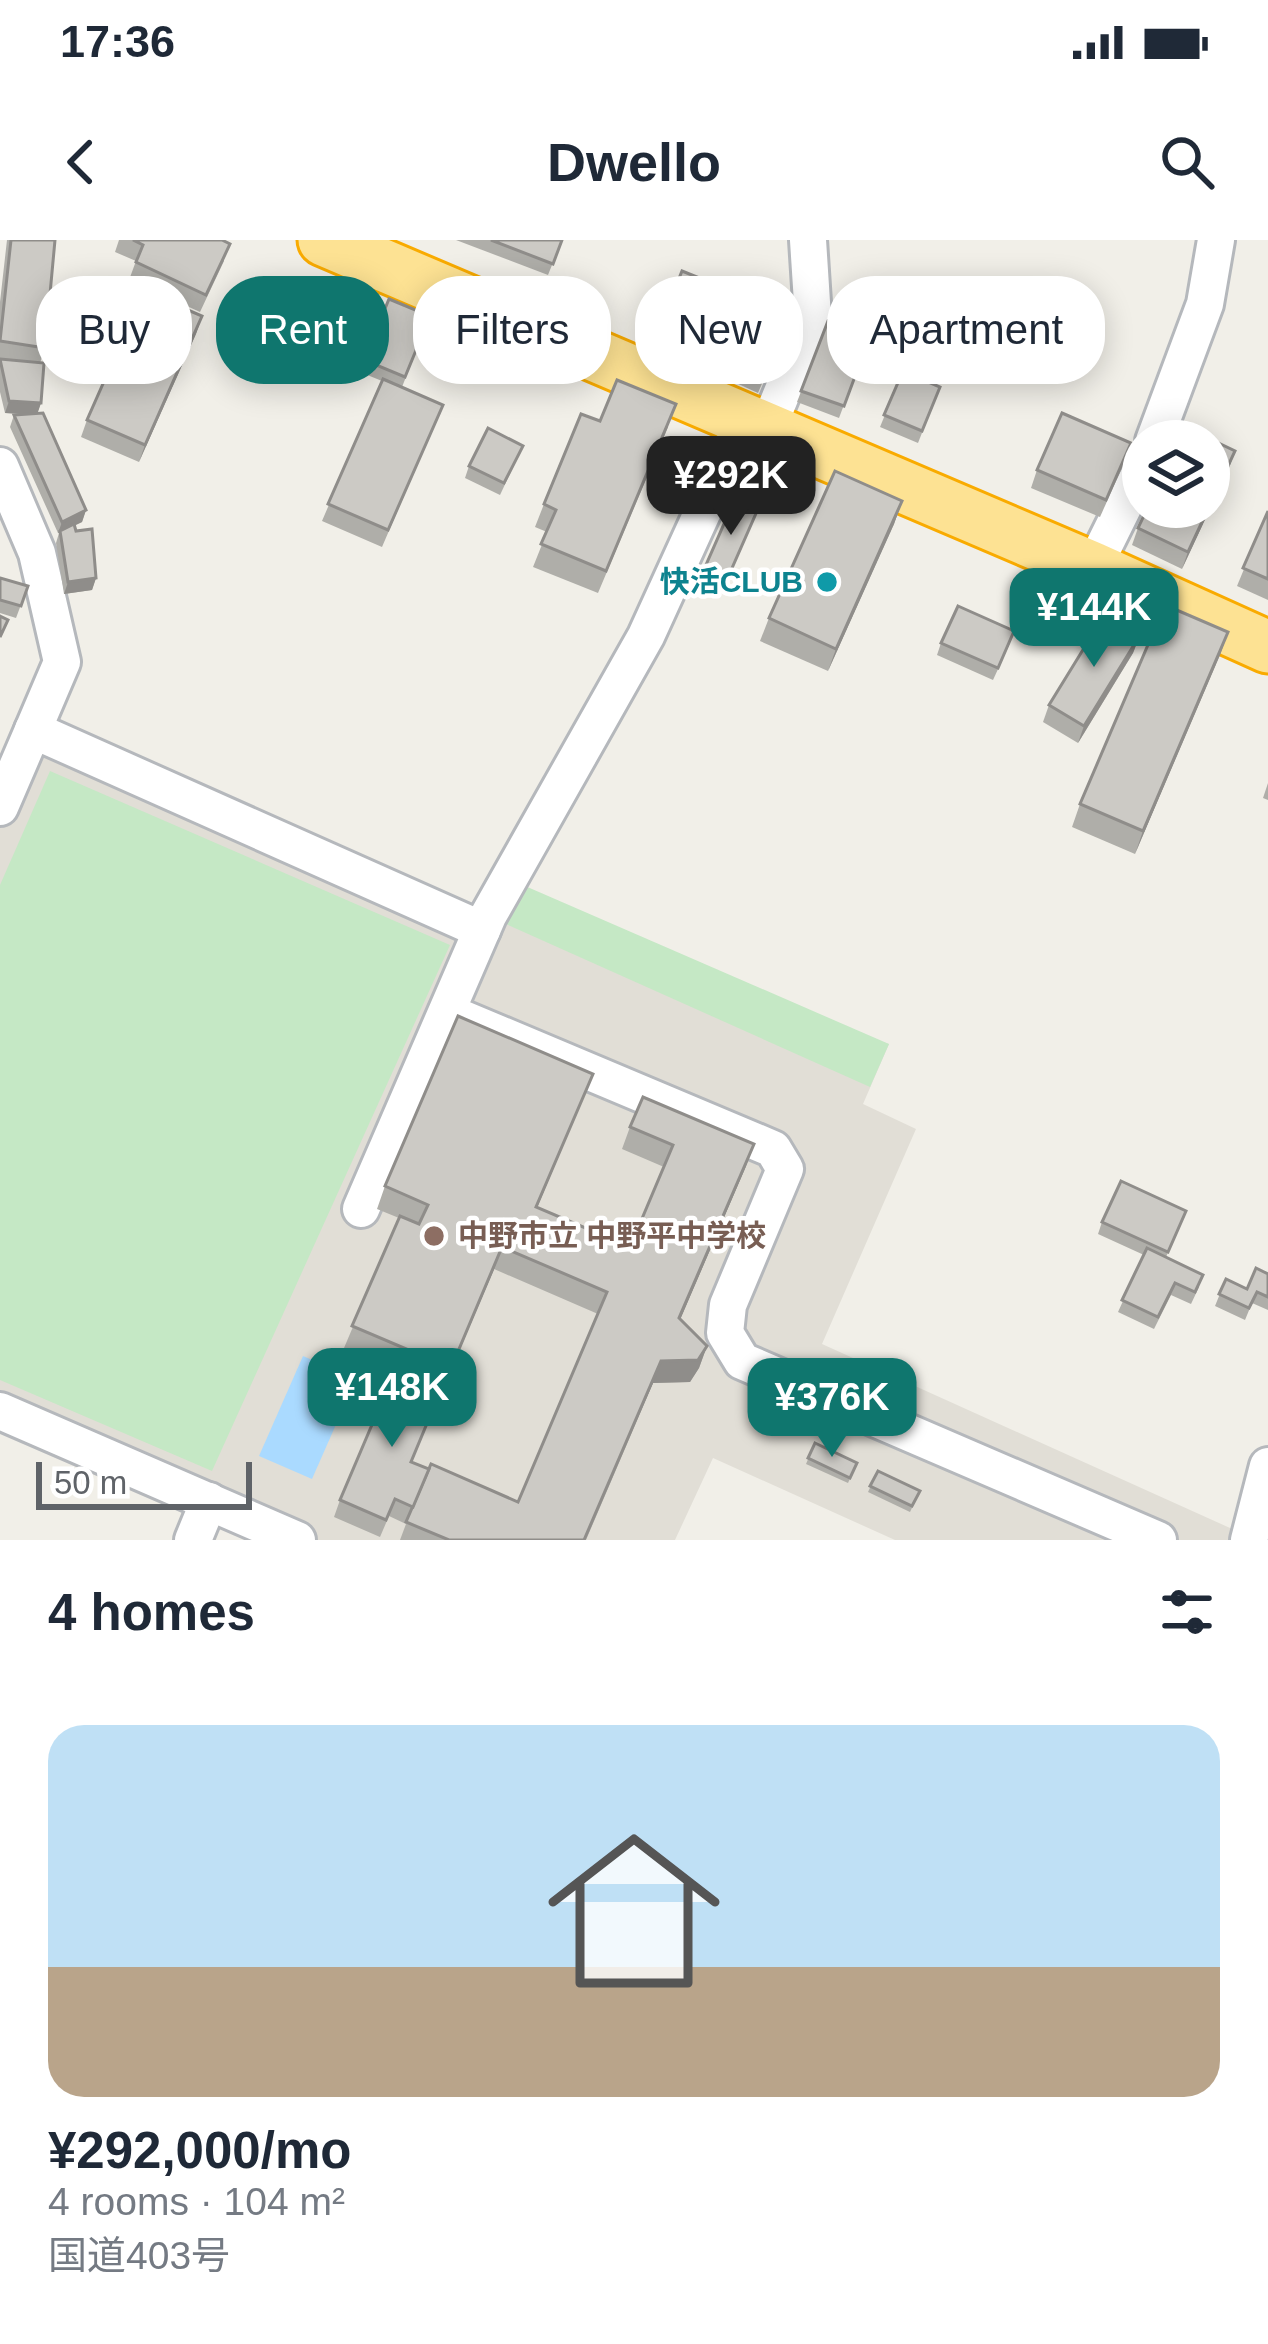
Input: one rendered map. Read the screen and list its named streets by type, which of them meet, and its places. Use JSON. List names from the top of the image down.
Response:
{
  "places": ["快活CLUB", "中野市立 中野平中学校"],
  "scale_bar": "50 m",
  "page": {
    "status": "17:36",
    "header": "Dwello",
    "chip": [
      "Buy",
      "Rent",
      "Filters",
      "New",
      "Apartment"
    ],
    "price": [
      "¥292K",
      "¥144K",
      "¥148K",
      "¥376K"
    ],
    "scale": "50 m",
    "heading": "4 homes",
    "list": [
      {
        "name": "¥292,000/mo",
        "note": "4 rooms · 104 m² · 国道403号"
      }
    ]
  }
}
